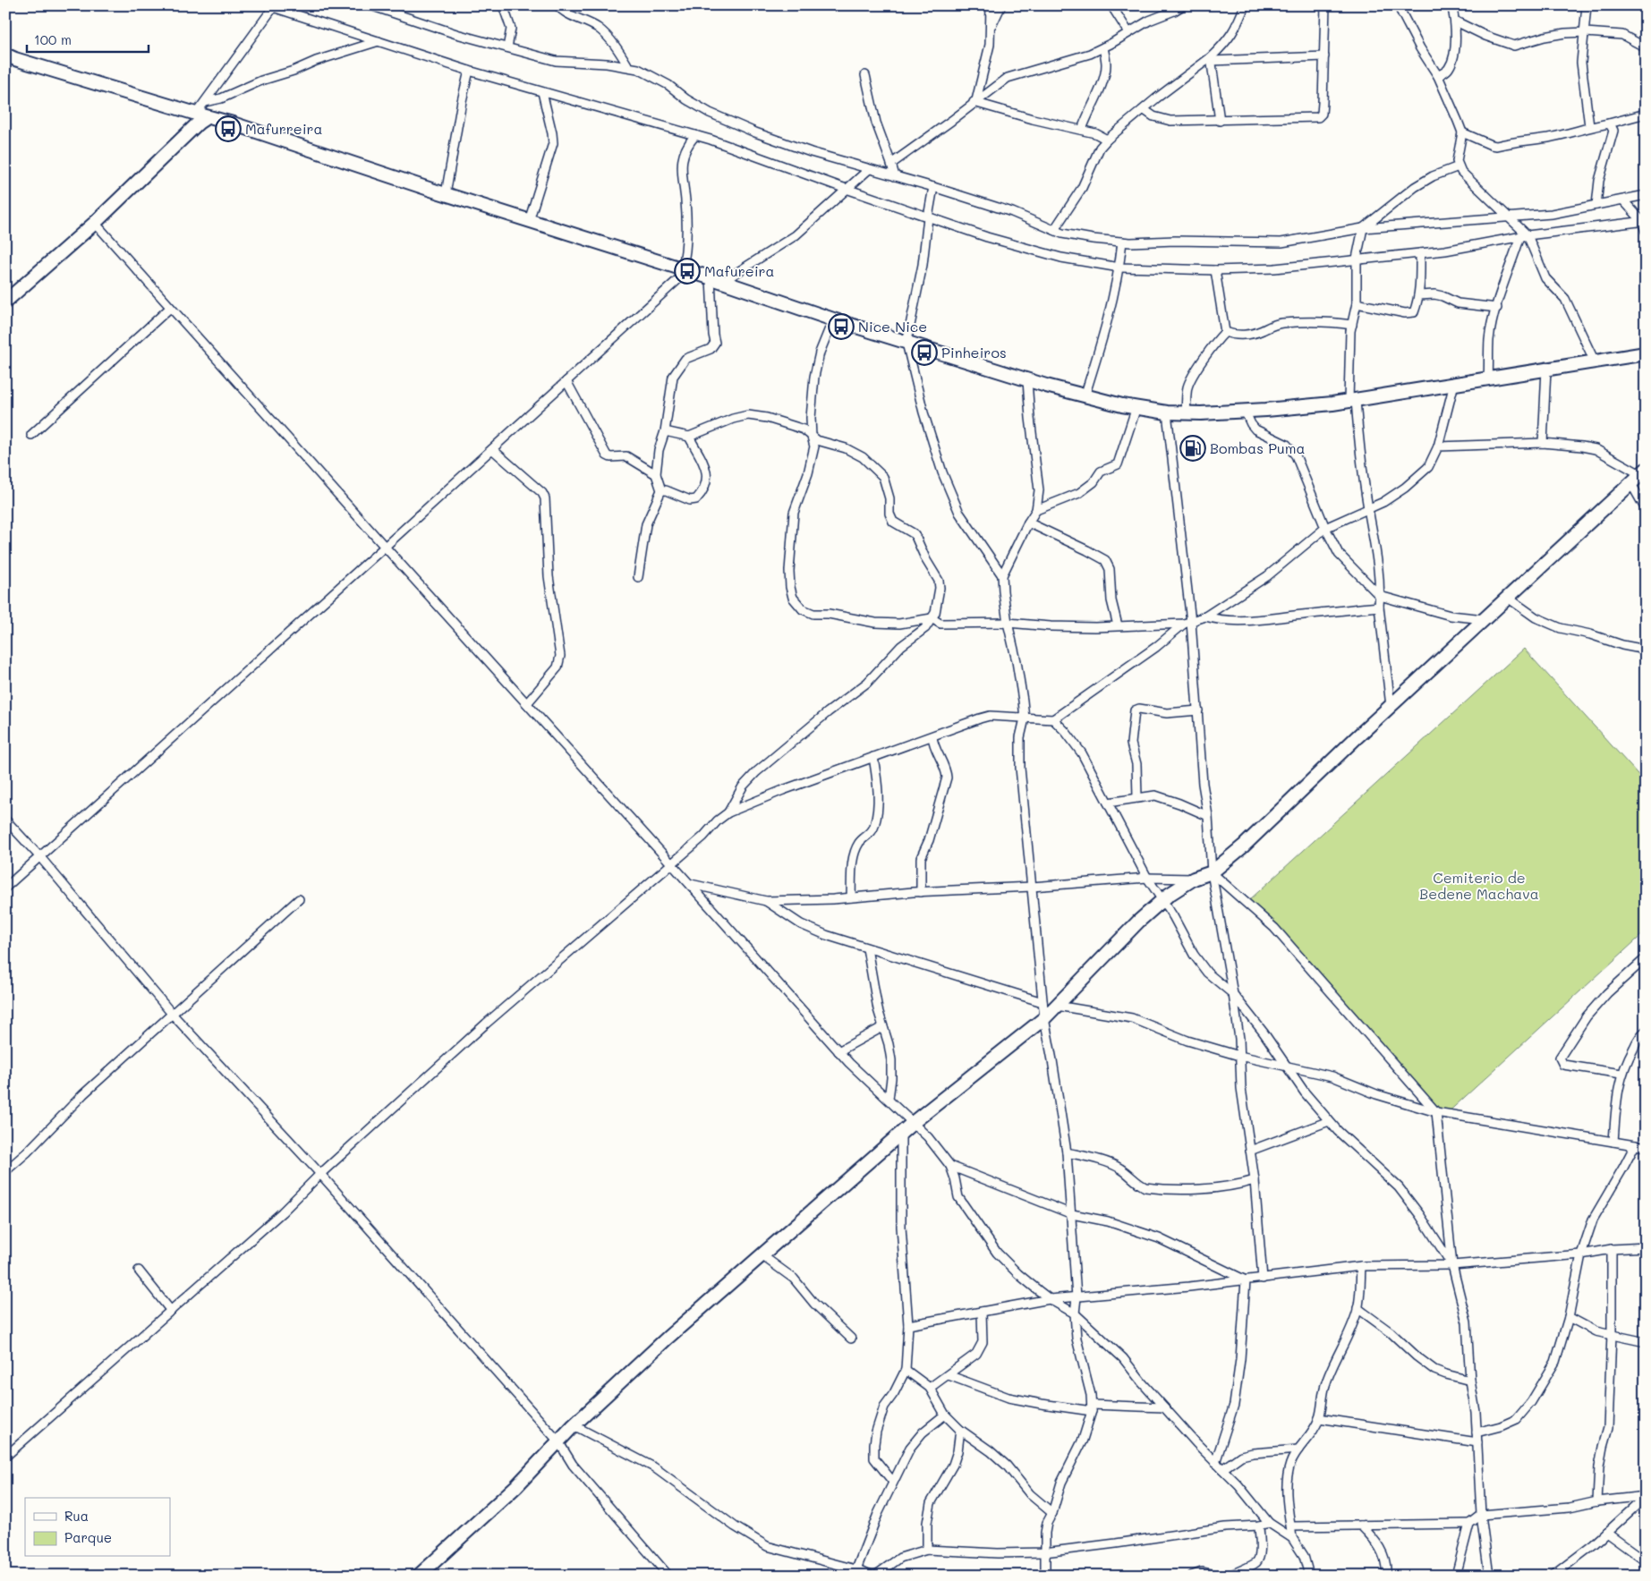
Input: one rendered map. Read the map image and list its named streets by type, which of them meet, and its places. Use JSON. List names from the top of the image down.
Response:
{
  "parks": ["Cemiterio de Bedene Machava"],
  "places": {
    "bus stop": [
      "Mafurreira",
      "Mafureira",
      "Nice Nice",
      "Pinheiros"
    ],
    "fuel station": ["Bombas Puma"]
  },
  "legend": ["Rua", "Parque"],
  "scale_bar": "100 m"
}
